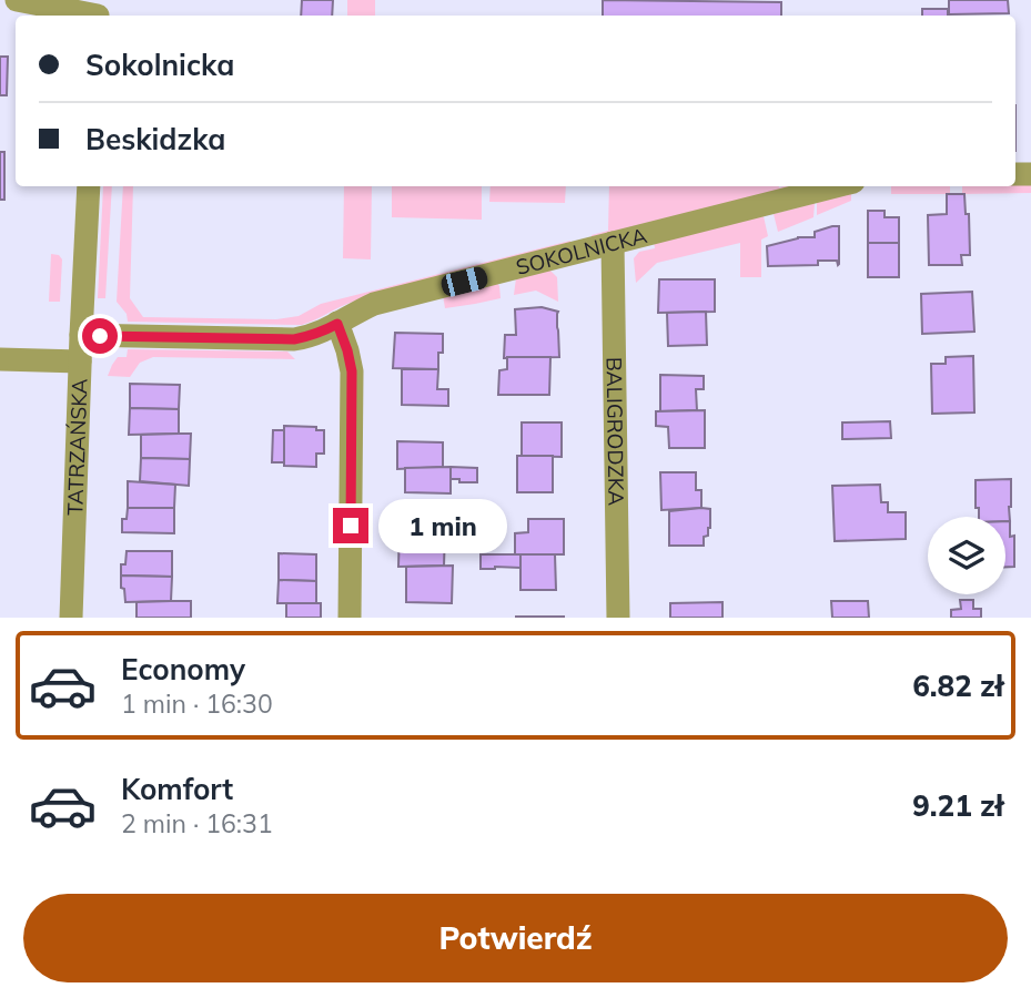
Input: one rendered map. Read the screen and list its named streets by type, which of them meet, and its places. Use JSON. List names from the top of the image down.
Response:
{
  "streets": {
    "street": ["SOKOLNICKA", "BALIGRODZKA", "TATRZAŃSKA"]
  },
  "crossings": [
    ["SOKOLNICKA", "BALIGRODZKA"],
    ["SOKOLNICKA", "TATRZAŃSKA"]
  ],
  "page": {
    "banner": ["Sokolnicka", "Beskidzka"],
    "bubble": "1 min",
    "list": [
      {
        "name": "Economy",
        "note": "1 min · 16:30",
        "value": "6.82 zł"
      },
      {
        "name": "Komfort",
        "note": "2 min · 16:31",
        "value": "9.21 zł"
      }
    ],
    "buttons": "Potwierdź"
  }
}
